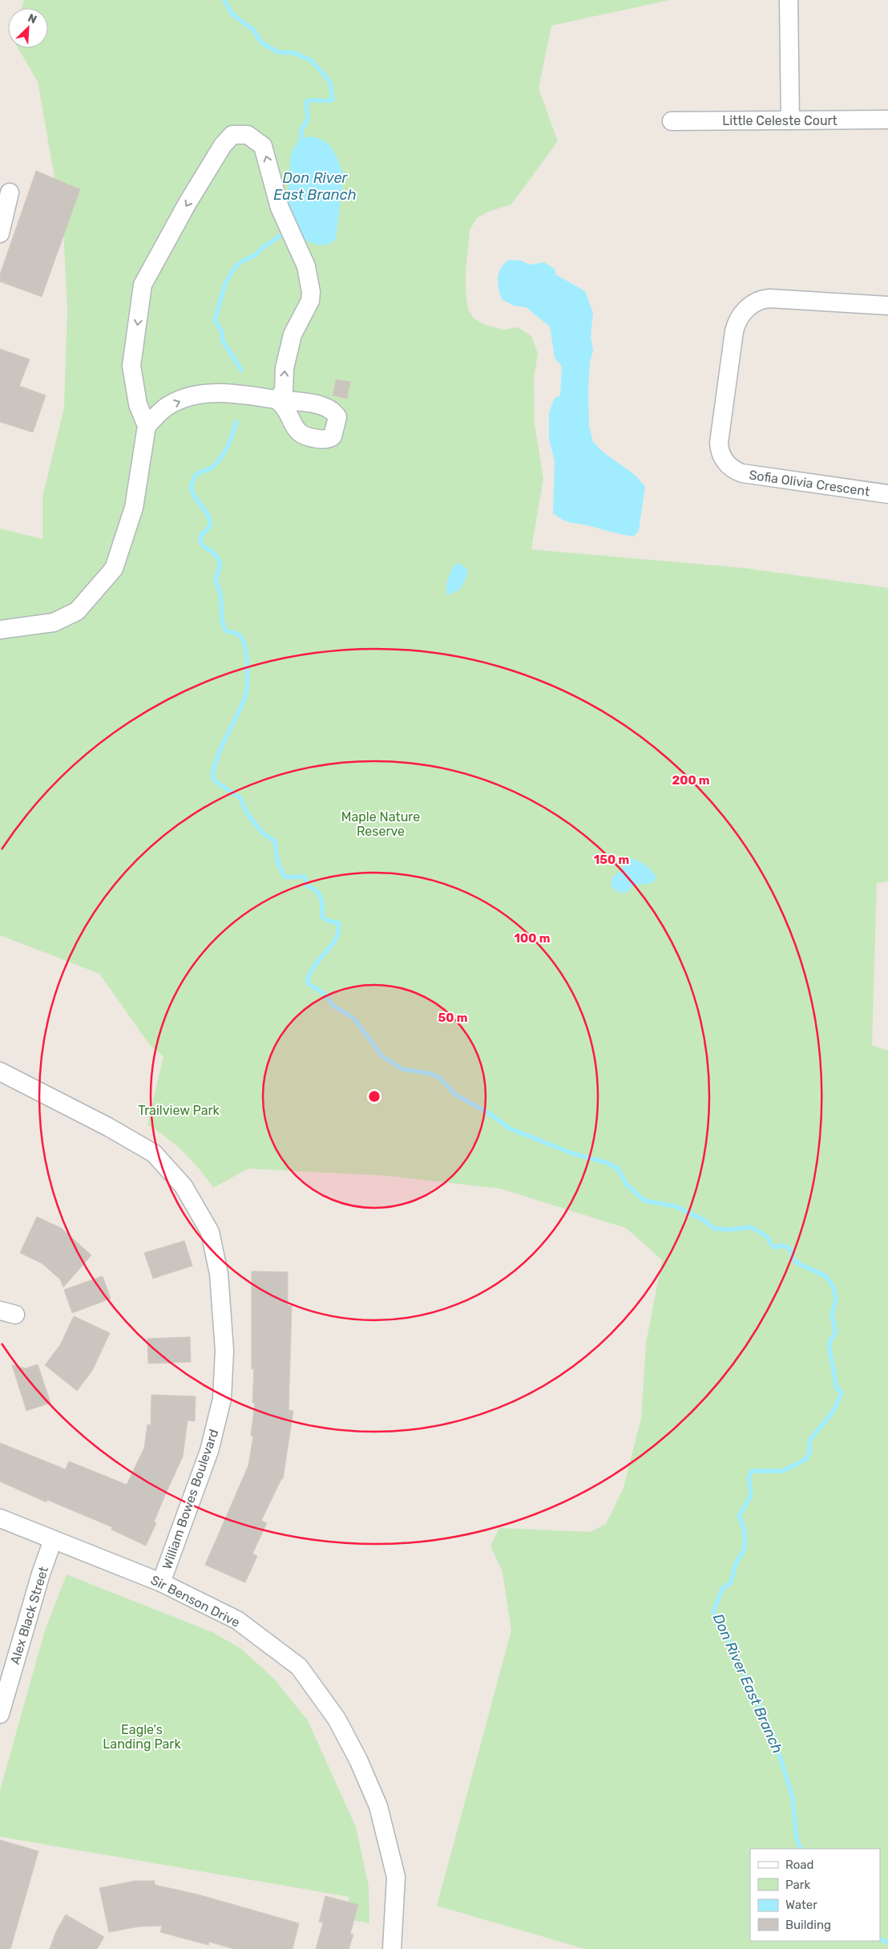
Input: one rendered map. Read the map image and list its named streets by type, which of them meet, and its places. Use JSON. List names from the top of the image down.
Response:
{
  "streets": {
    "street": [
      "Little Celeste Court",
      "Sofia Olivia Crescent",
      "William Bowes Boulevard",
      "Sir Benson Drive",
      "Alex Black Street"
    ]
  },
  "crossings": [
    ["William Bowes Boulevard", "Sir Benson Drive"],
    ["Sir Benson Drive", "Alex Black Street"]
  ],
  "water": ["Don River East Branch"],
  "parks": ["Maple Nature Reserve", "Trailview Park", "Eagle's Landing Park"],
  "legend": [
    "Road",
    "Park",
    "Water",
    "Building"
  ],
  "north": "top right",
  "rings": [
    "200 m",
    "150 m",
    "100 m",
    "50 m"
  ]
}
